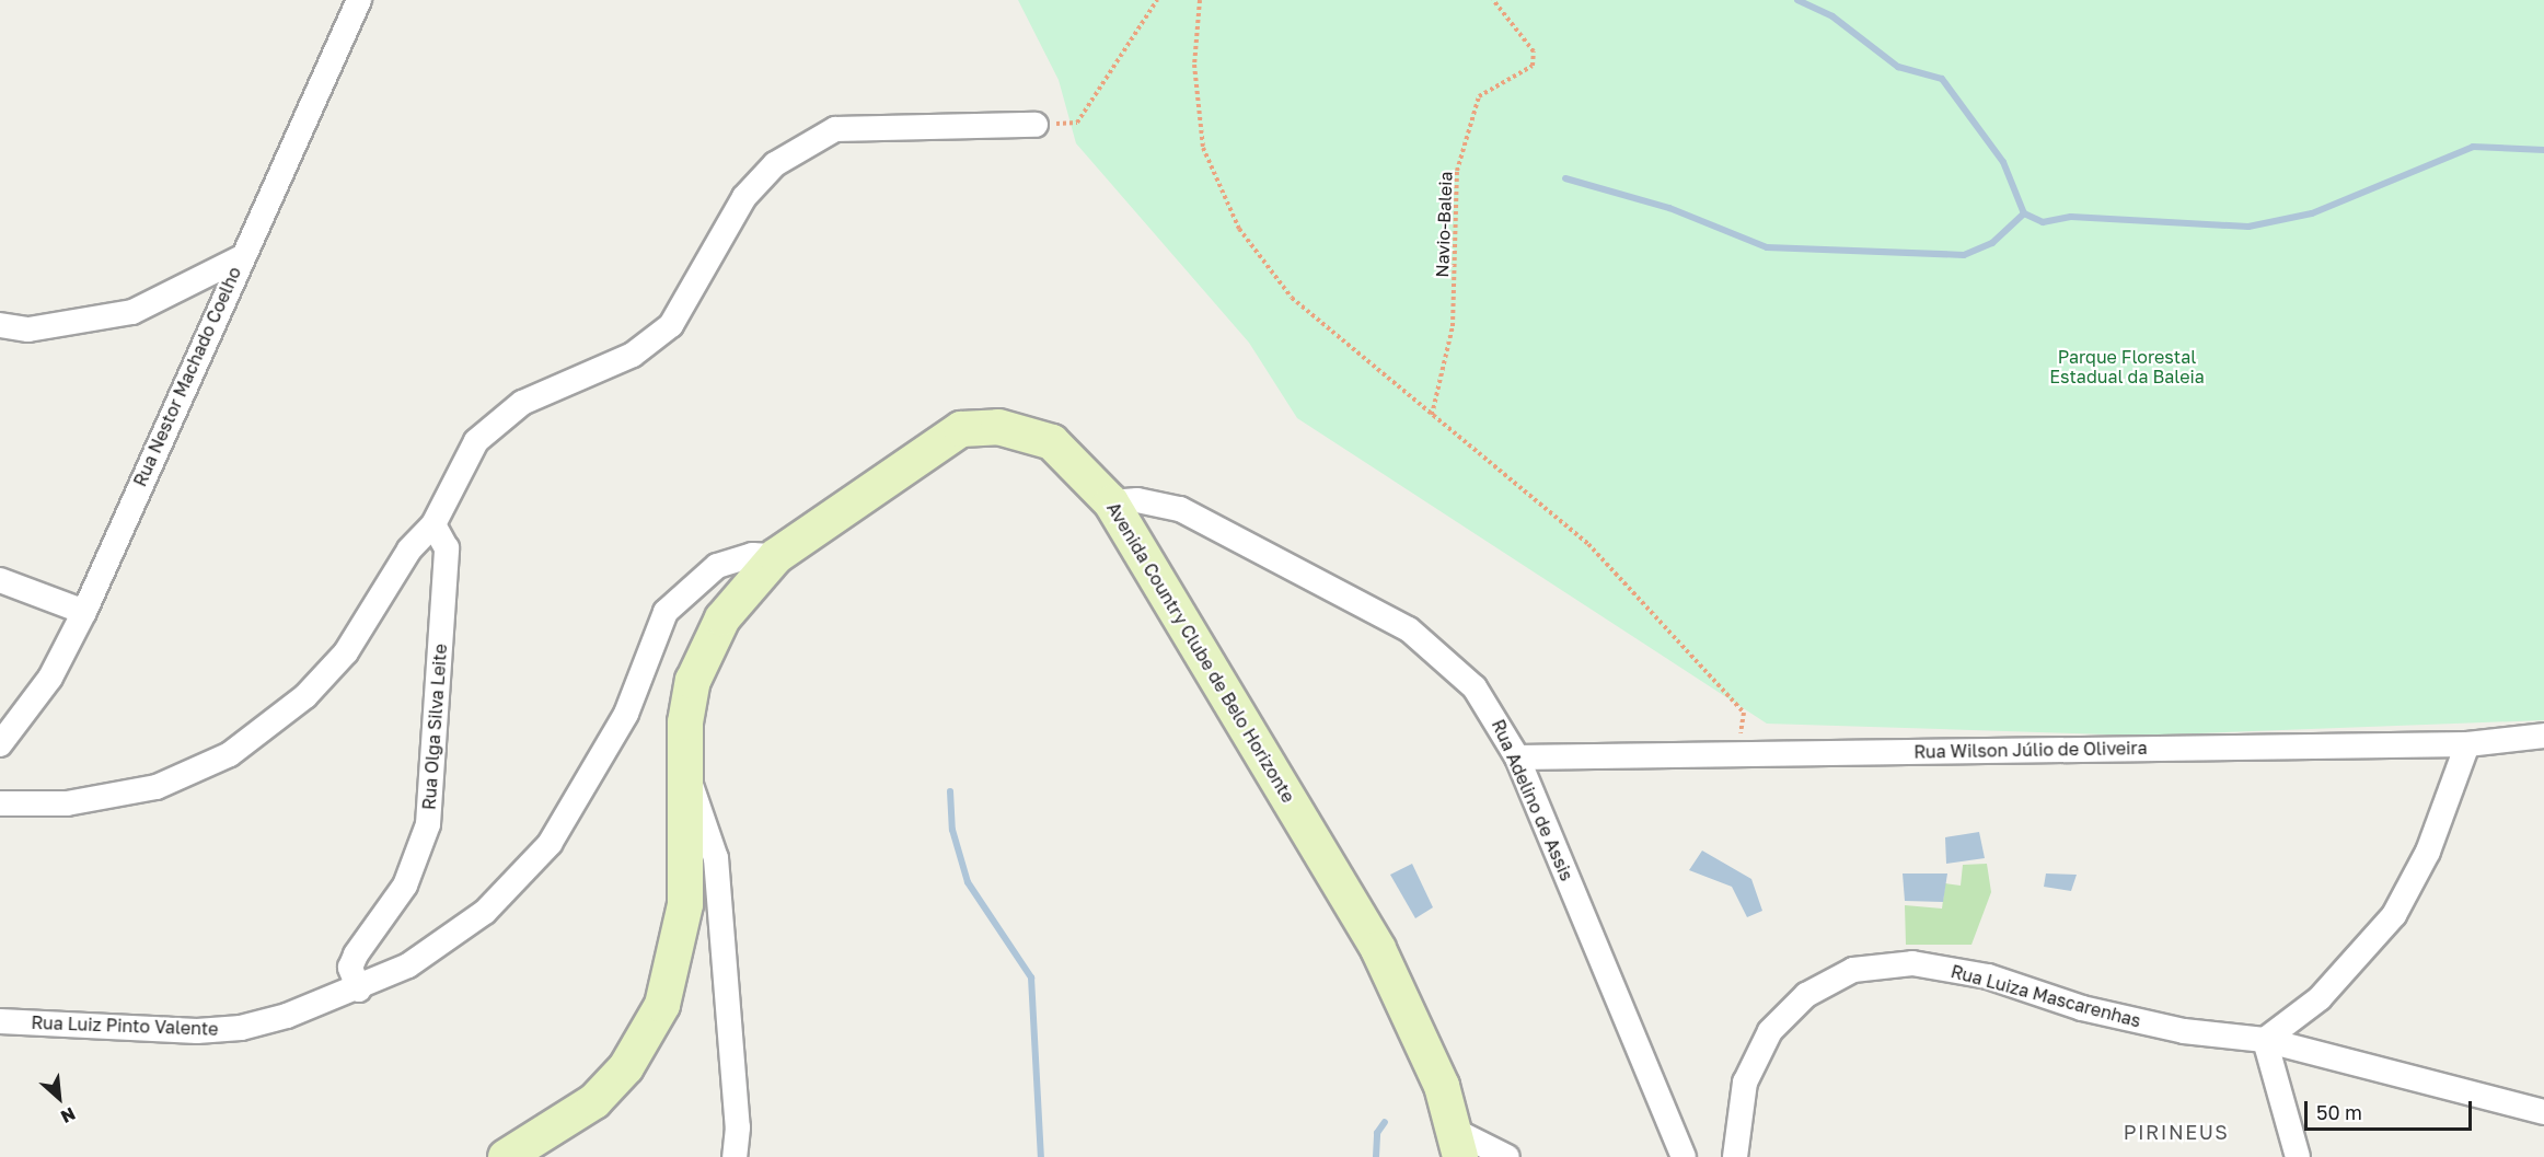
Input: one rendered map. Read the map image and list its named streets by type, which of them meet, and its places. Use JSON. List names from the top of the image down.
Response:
{
  "streets": {
    "street": [
      "Rua Nestor Machado Coelho",
      "Avenida Country Clube de Belo Horizonte",
      "Rua Olga Silva Leite",
      "Rua Wilson Júlio de Oliveira",
      "Rua Adelino de Assis",
      "Rua Luiza Mascarenhas",
      "Rua Luiz Pinto Valente"
    ],
    "path": ["Navio-Baleia"]
  },
  "crossings": [
    ["Avenida Country Clube de Belo Horizonte", "Rua Adelino de Assis"],
    ["Avenida Country Clube de Belo Horizonte", "Rua Luiz Pinto Valente"],
    ["Rua Olga Silva Leite", "Rua Luiz Pinto Valente"],
    ["Rua Wilson Júlio de Oliveira", "Rua Adelino de Assis"]
  ],
  "districts": ["PIRINEUS"],
  "parks": ["Parque Florestal Estadual da Baleia"],
  "scale_bar": "50 m",
  "north": "bottom right"
}
